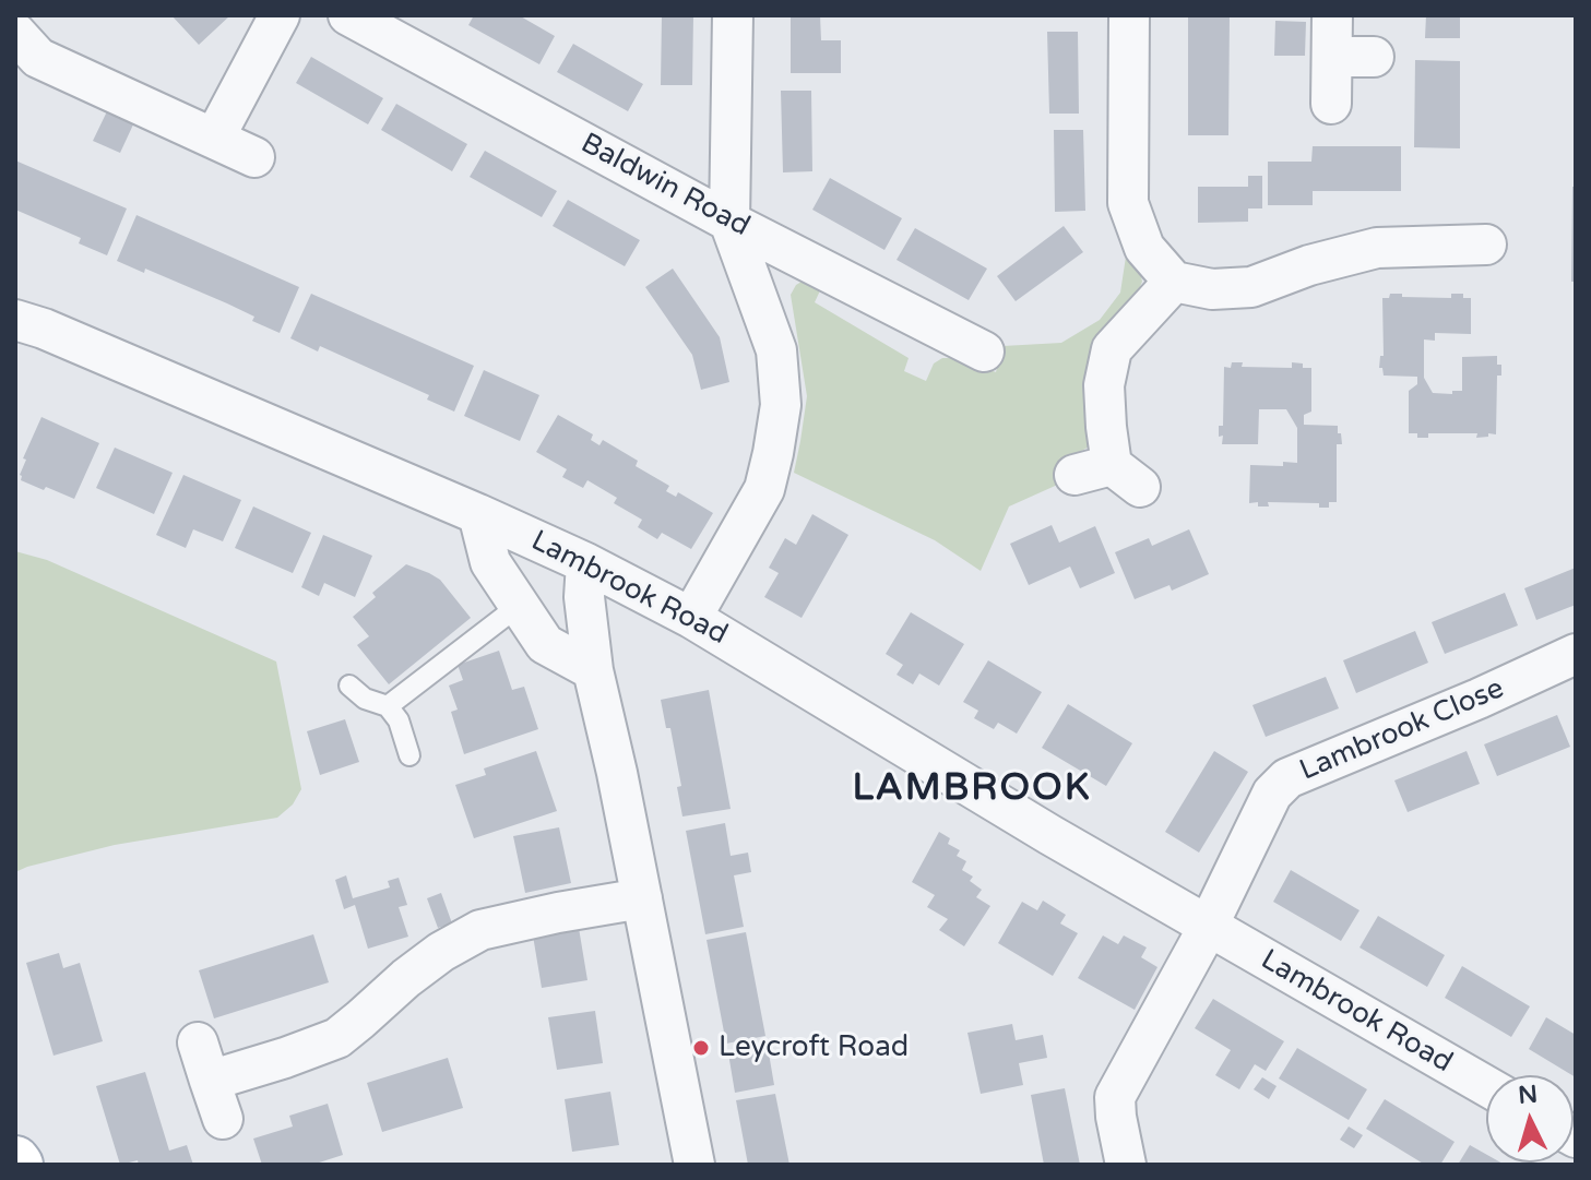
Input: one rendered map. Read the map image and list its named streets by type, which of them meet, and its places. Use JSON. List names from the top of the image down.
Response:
{
  "streets": {
    "street": ["Baldwin Road", "Lambrook Road", "Lambrook Close"]
  },
  "crossings": [
    ["Lambrook Road", "Lambrook Close"]
  ],
  "districts": ["LAMBROOK"],
  "places": ["Leycroft Road"],
  "north": "top"
}
